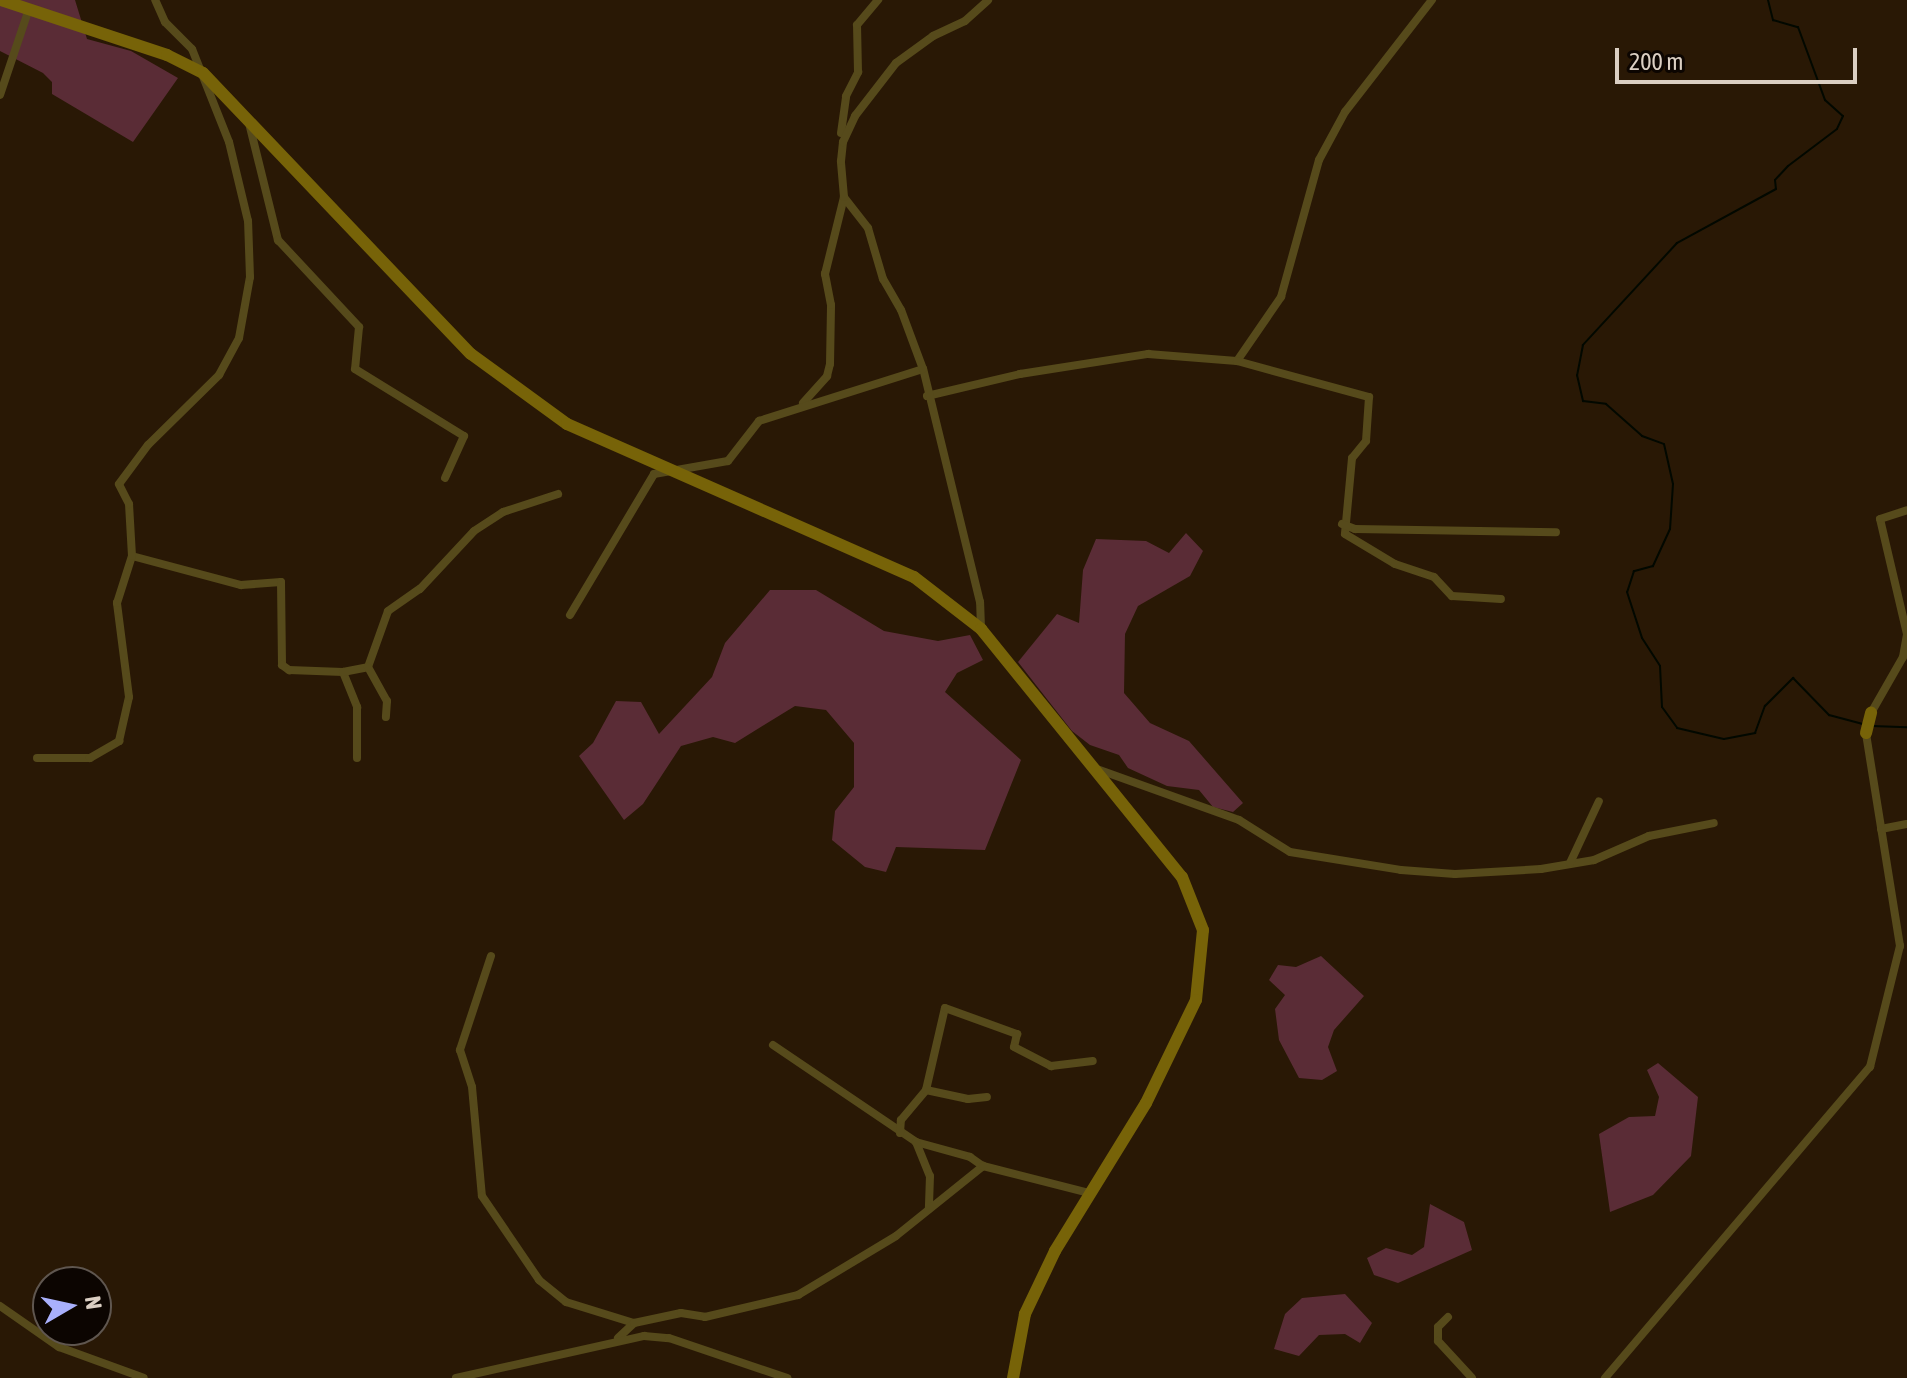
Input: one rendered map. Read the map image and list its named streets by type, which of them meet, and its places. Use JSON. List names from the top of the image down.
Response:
{
  "scale_bar": "200 m",
  "north": "right"
}
